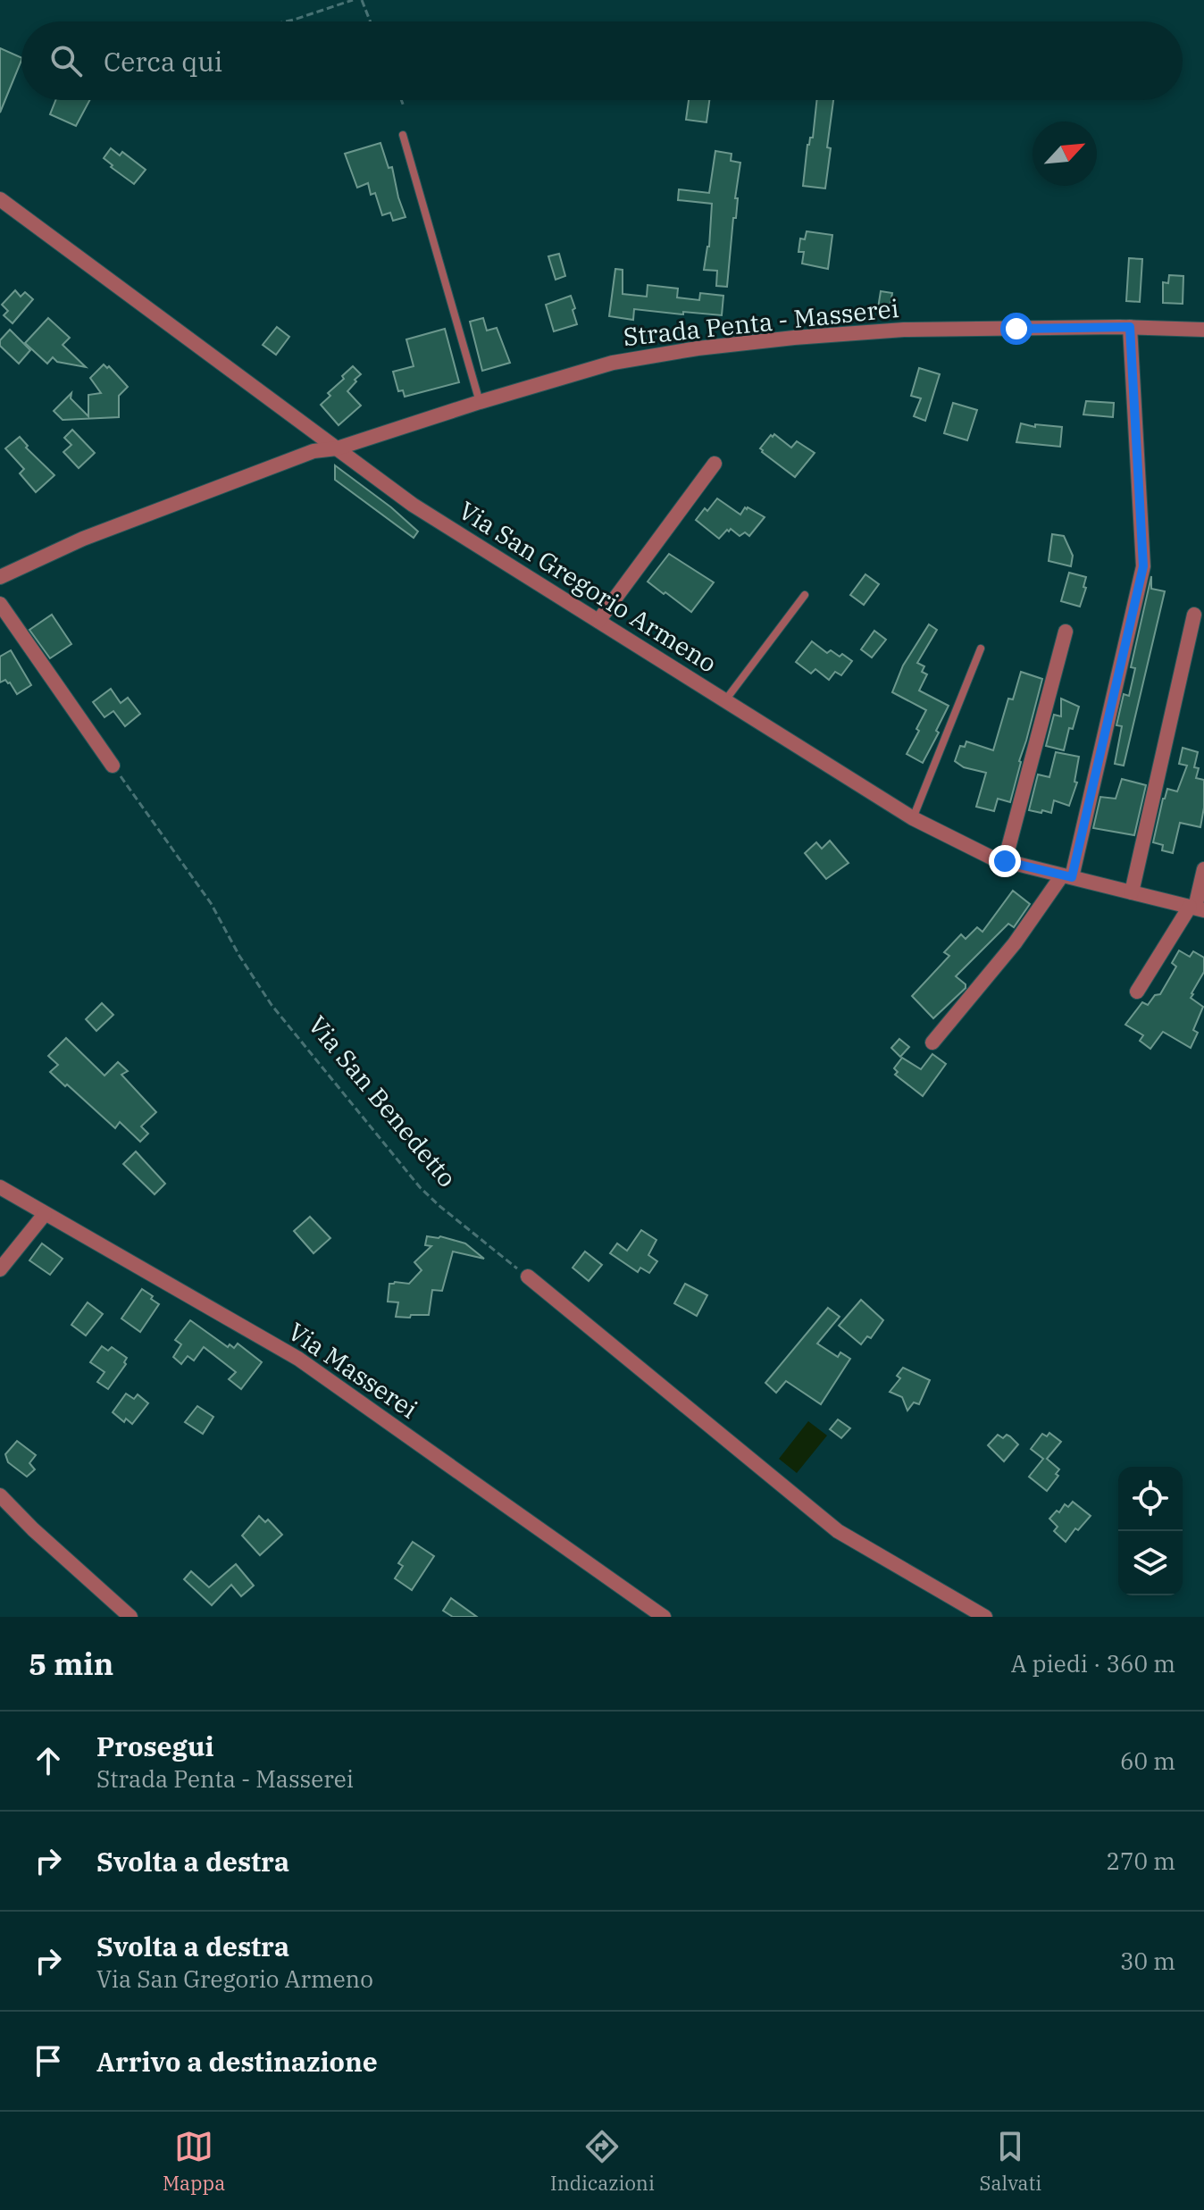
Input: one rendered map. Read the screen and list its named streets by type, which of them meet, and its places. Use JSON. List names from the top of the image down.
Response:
{
  "streets": {
    "street": ["Strada Penta - Masserei", "Via San Gregorio Armeno", "Via Masserei"],
    "path": ["Via San Benedetto"]
  },
  "crossings": [
    ["Strada Penta - Masserei", "Via San Gregorio Armeno"]
  ],
  "north": "top right",
  "page": {
    "search": "Cerca qui",
    "heading": ["5 min", "A piedi · 360 m"],
    "list": [
      ["Prosegui", "Strada Penta - Masserei", "60 m"],
      ["Svolta a destra", "270 m"],
      ["Svolta a destra", "Via San Gregorio Armeno", "30 m"],
      "Arrivo a destinazione"
    ],
    "nav": ["Mappa", "Indicazioni", "Salvati"]
  }
}
